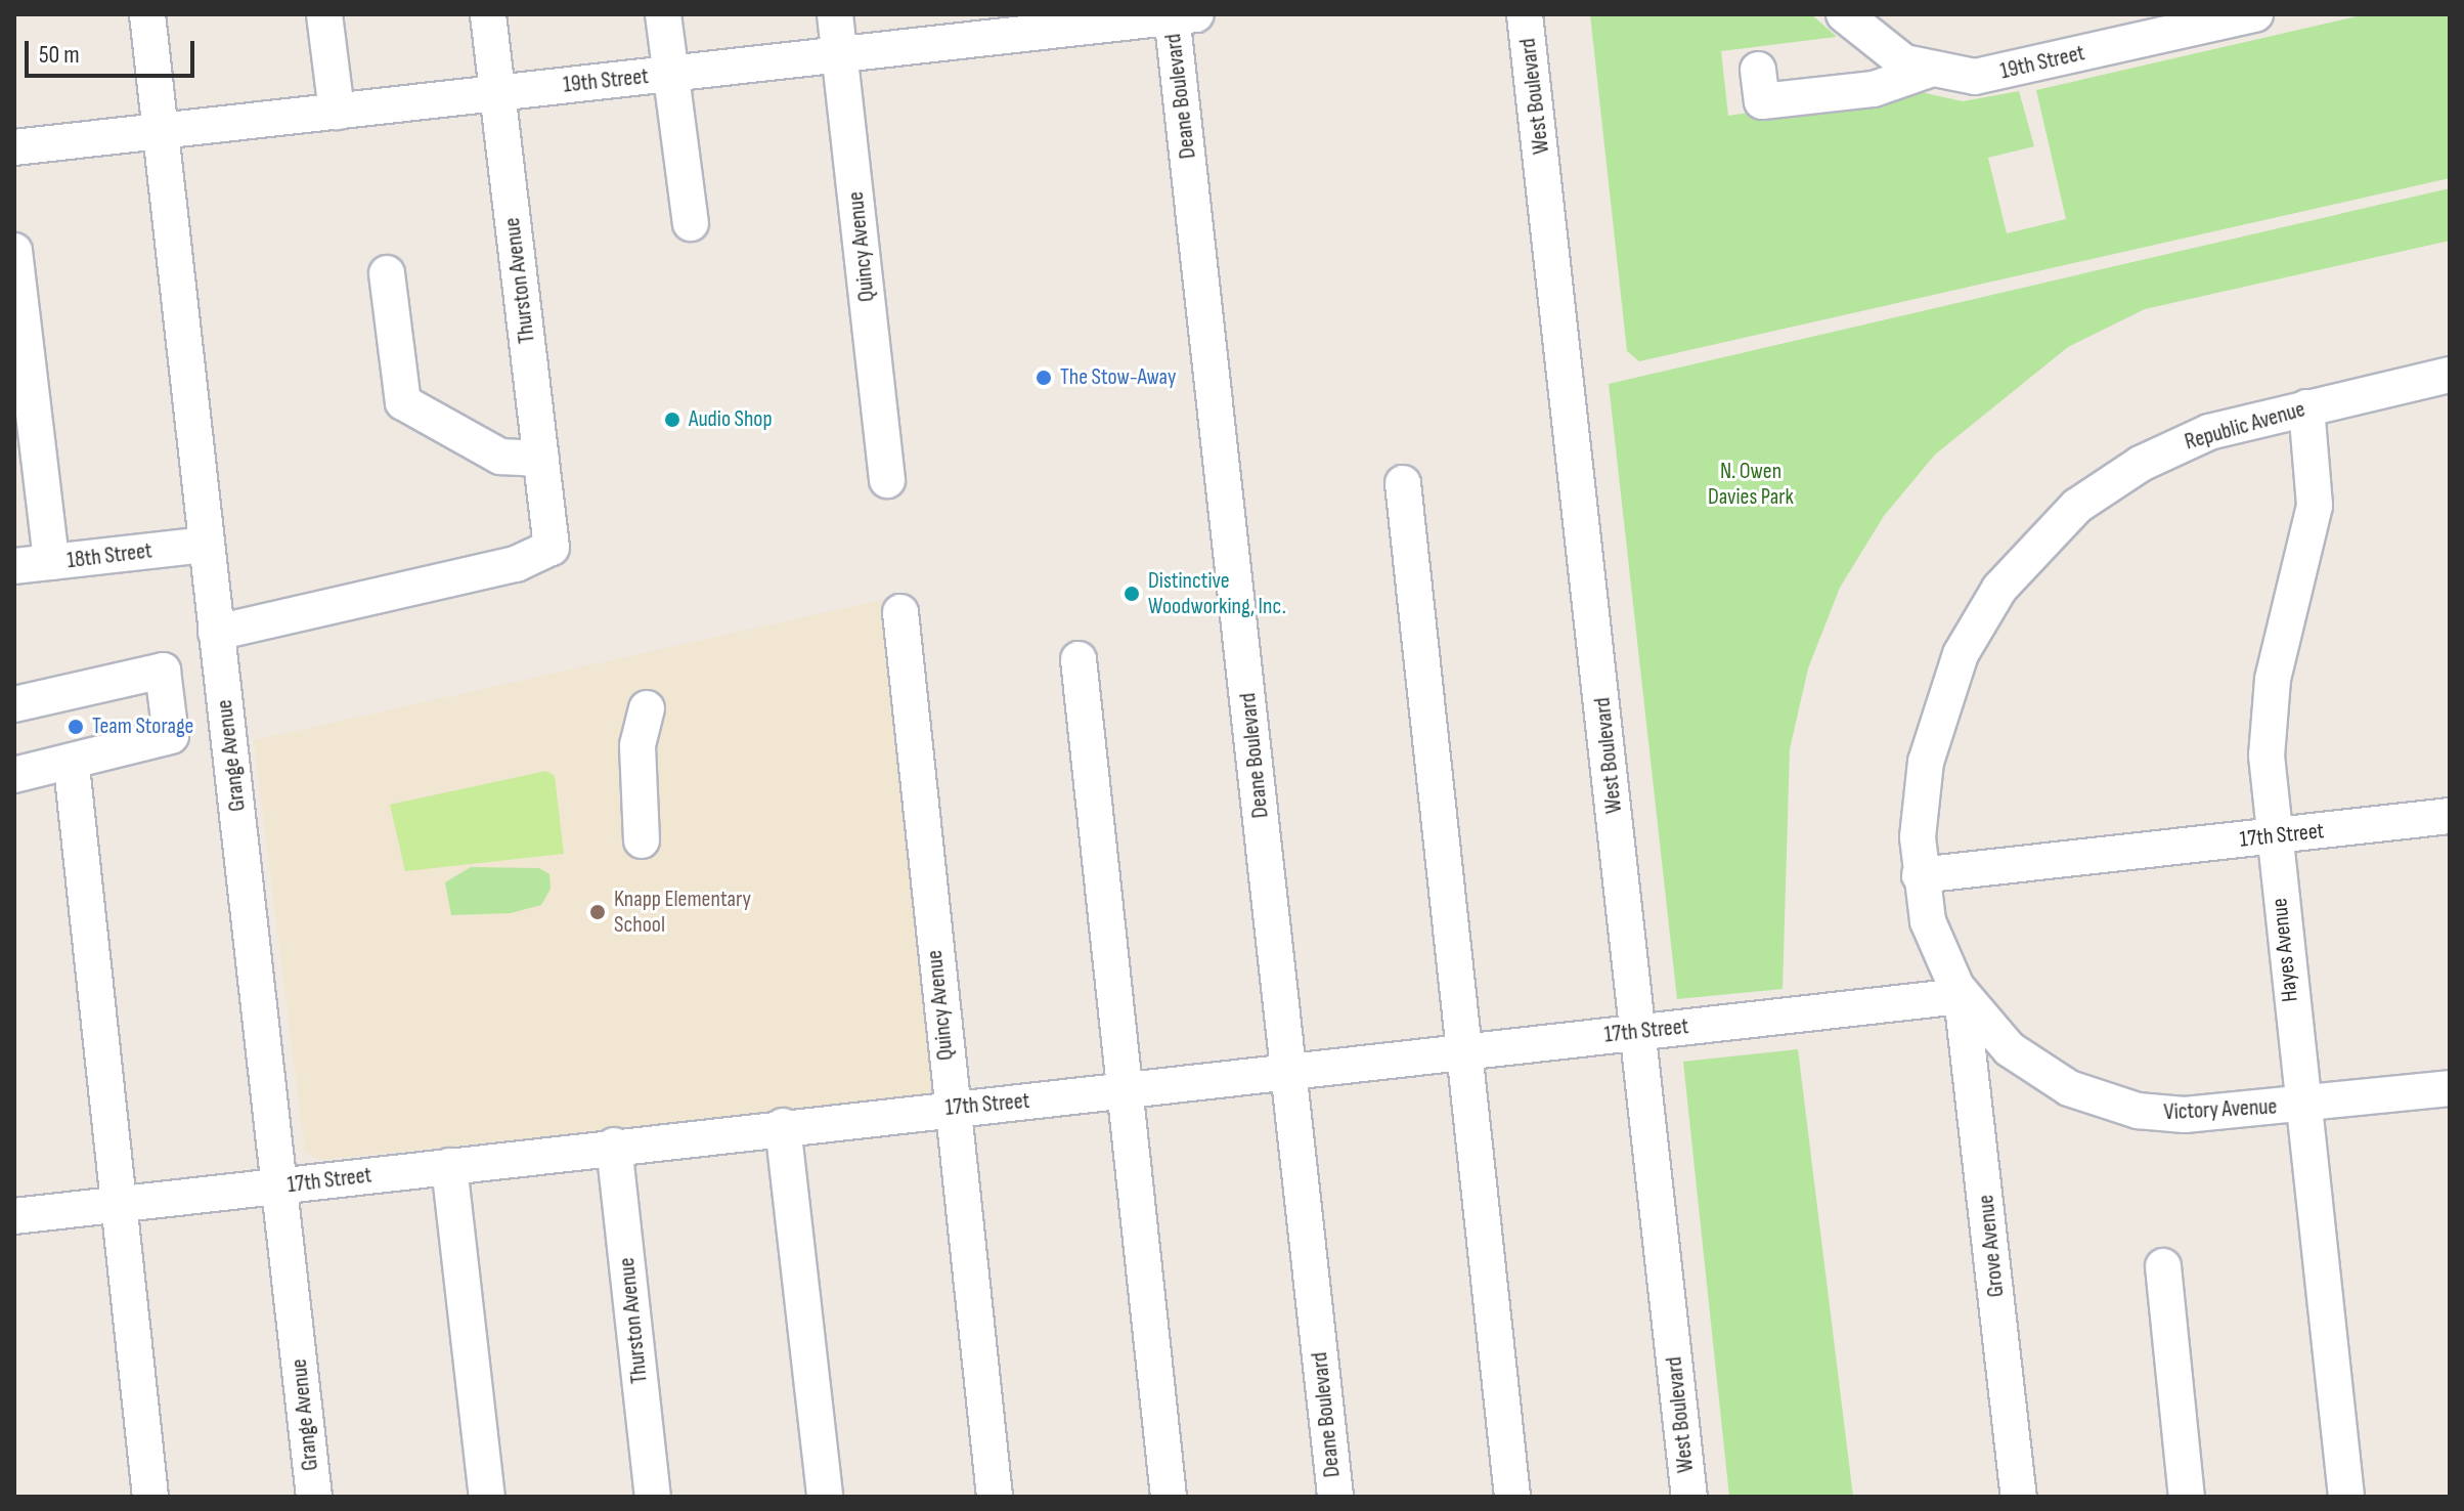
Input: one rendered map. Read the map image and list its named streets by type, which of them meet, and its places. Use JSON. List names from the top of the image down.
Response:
{
  "streets": {
    "street": [
      "19th Street",
      "Deane Boulevard",
      "West Boulevard",
      "Quincy Avenue",
      "Thurston Avenue",
      "Republic Avenue",
      "18th Street",
      "Grange Avenue",
      "17th Street",
      "Hayes Avenue",
      "Victory Avenue",
      "Grove Avenue"
    ]
  },
  "crossings": [
    ["19th Street", "Deane Boulevard"],
    ["19th Street", "Quincy Avenue"],
    ["19th Street", "Thurston Avenue"],
    ["19th Street", "Grange Avenue"],
    ["Deane Boulevard", "17th Street"],
    ["West Boulevard", "17th Street"],
    ["Quincy Avenue", "17th Street"],
    ["Thurston Avenue", "Grange Avenue"],
    ["Thurston Avenue", "17th Street"],
    ["Republic Avenue", "17th Street"],
    ["Republic Avenue", "Hayes Avenue"],
    ["Republic Avenue", "Victory Avenue"],
    ["18th Street", "Grange Avenue"],
    ["Grange Avenue", "17th Street"],
    ["17th Street", "Hayes Avenue"],
    ["17th Street", "Victory Avenue"],
    ["17th Street", "Grove Avenue"],
    ["Hayes Avenue", "Victory Avenue"],
    ["Victory Avenue", "Grove Avenue"]
  ],
  "parks": ["N. Owen Davies Park"],
  "places": [
    "The Stow-Away",
    "Audio Shop",
    "Distinctive Woodworking, Inc.",
    "Team Storage",
    "Knapp Elementary School"
  ],
  "scale_bar": "50 m"
}
